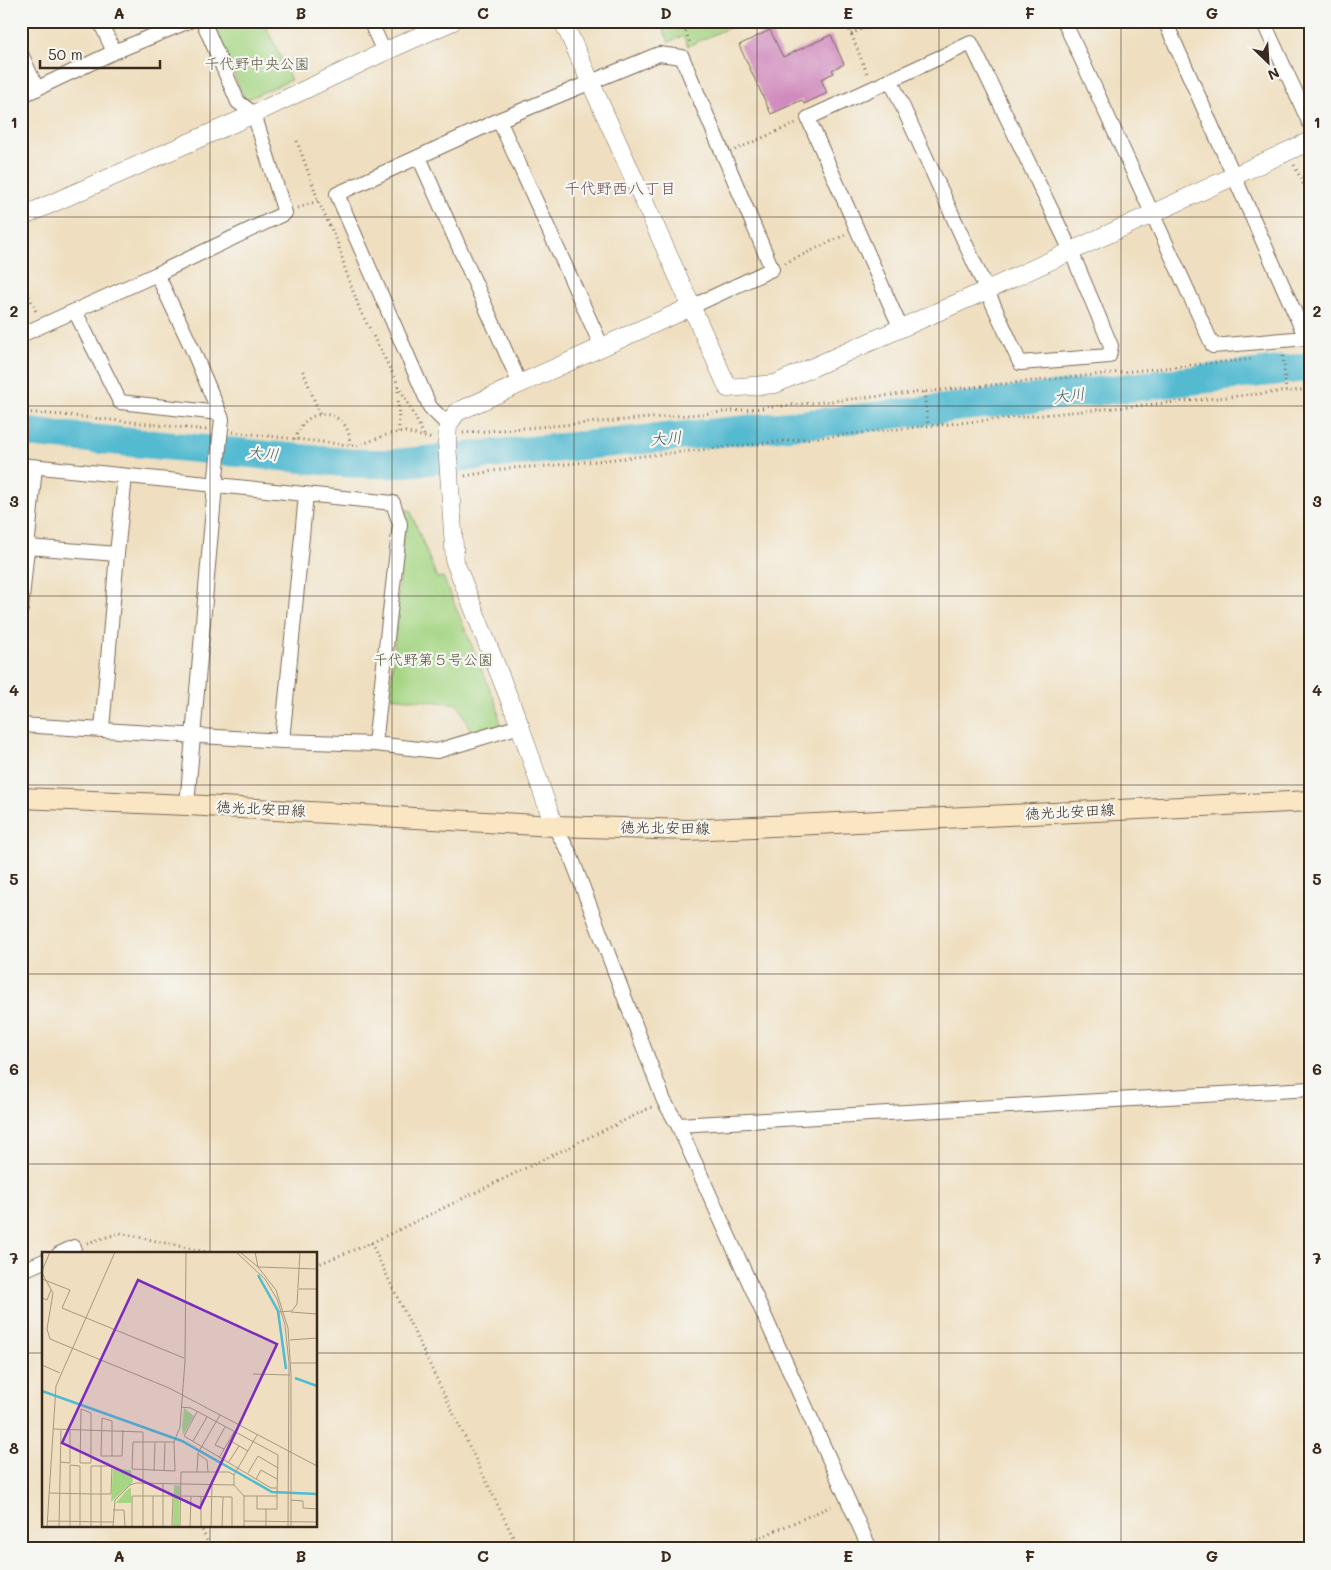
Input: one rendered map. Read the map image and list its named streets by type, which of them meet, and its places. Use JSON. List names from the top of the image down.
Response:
{
  "streets": {
    "main road": ["徳光北安田線"]
  },
  "districts": ["千代野西八丁目"],
  "water": ["大川"],
  "parks": ["千代野中央公園", "千代野第５号公園"],
  "scale_bar": "50 m",
  "north": "bottom right",
  "grid": {
    "columns": [
      "A",
      "B",
      "C",
      "D",
      "E",
      "F",
      "G"
    ],
    "rows": [
      "1",
      "2",
      "3",
      "4",
      "5",
      "6",
      "7",
      "8"
    ]
  }
}
